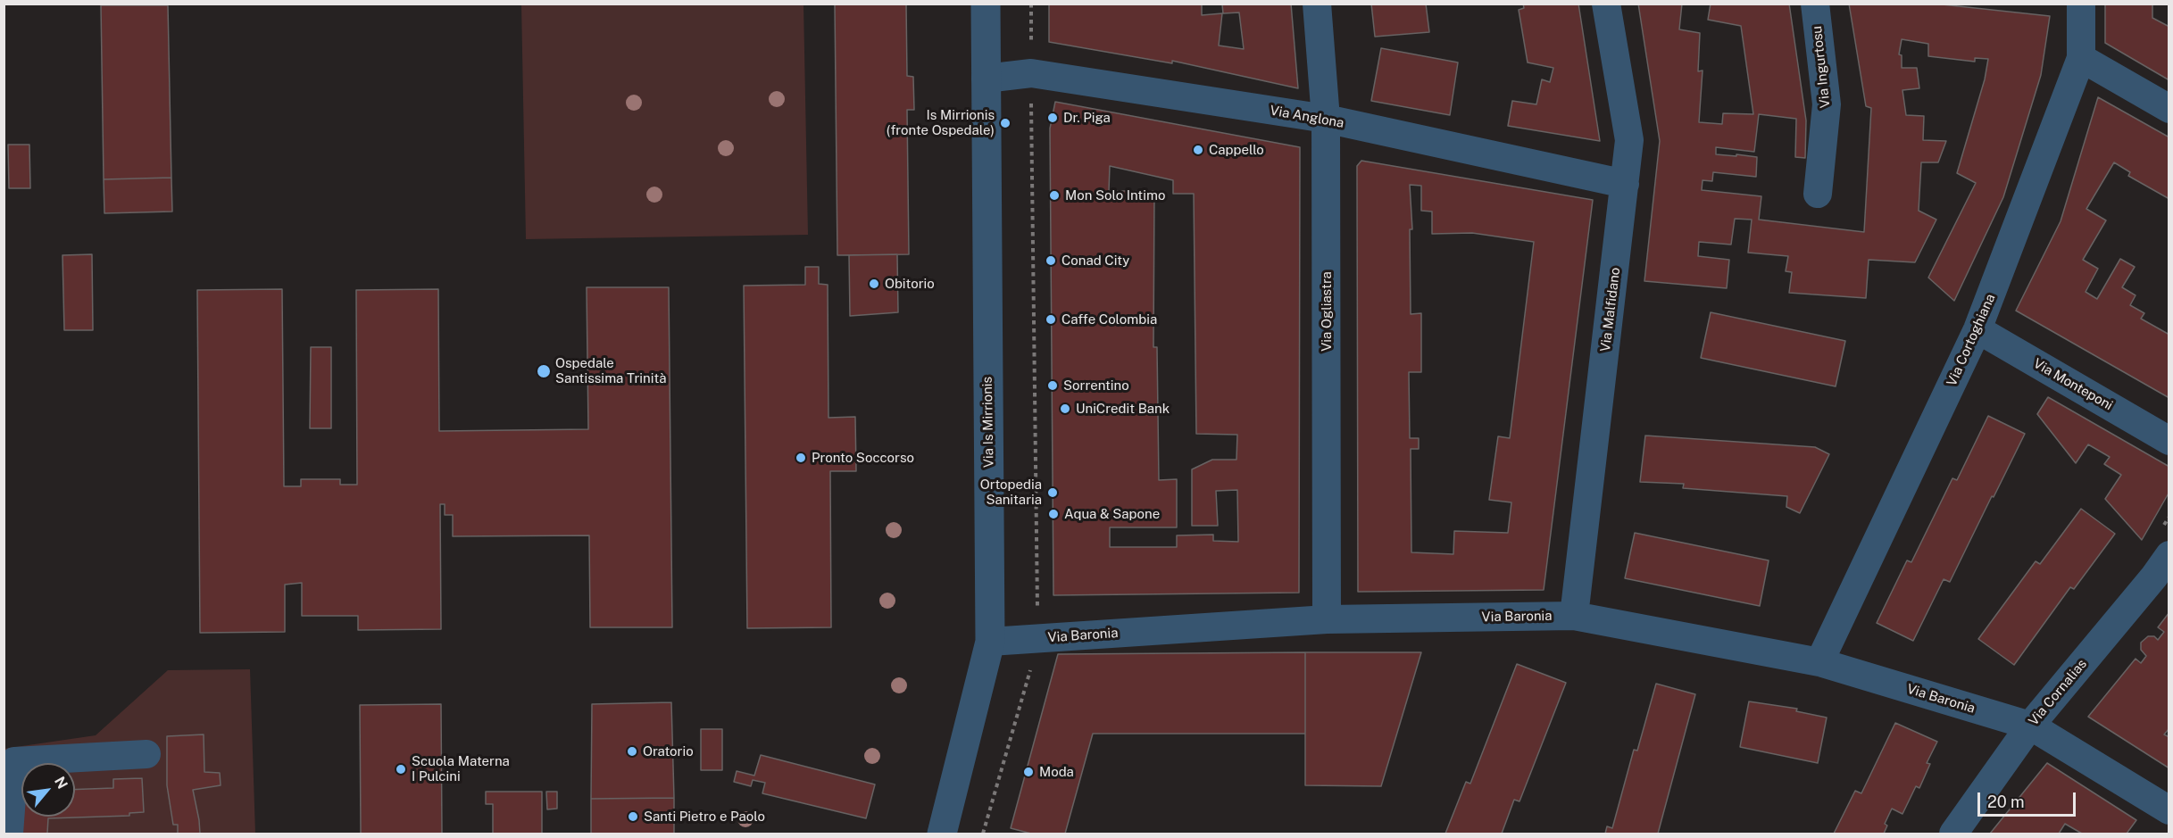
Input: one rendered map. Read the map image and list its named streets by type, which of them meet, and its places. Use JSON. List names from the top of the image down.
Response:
{
  "streets": {
    "street": [
      "Via Ingurtosu",
      "Via Anglona",
      "Via Malfidano",
      "Via Ogliastra",
      "Via Cortoghiana",
      "Via Monteponi",
      "Via Is Mirrionis",
      "Via Baronia",
      "Via Cornalias"
    ]
  },
  "crossings": [
    ["Via Anglona", "Via Malfidano"],
    ["Via Anglona", "Via Ogliastra"],
    ["Via Anglona", "Via Is Mirrionis"],
    ["Via Malfidano", "Via Baronia"],
    ["Via Ogliastra", "Via Baronia"],
    ["Via Cortoghiana", "Via Monteponi"],
    ["Via Cortoghiana", "Via Baronia"],
    ["Via Is Mirrionis", "Via Baronia"],
    ["Via Baronia", "Via Cornalias"]
  ],
  "places": [
    "Dr. Piga",
    "Is Mirrionis (fronte Ospedale)",
    "Cappello",
    "Mon Solo Intimo",
    "Conad City",
    "Obitorio",
    "Caffe Colombia",
    "Ospedale Santissima Trinità",
    "Sorrentino",
    "UniCredit Bank",
    "Pronto Soccorso",
    "Ortopedia Sanitaria",
    "Aqua & Sapone",
    "Oratorio",
    "Scuola Materna I Pulcini",
    "Moda",
    "Santi Pietro e Paolo"
  ],
  "scale_bar": "20 m",
  "north": "top right"
}
